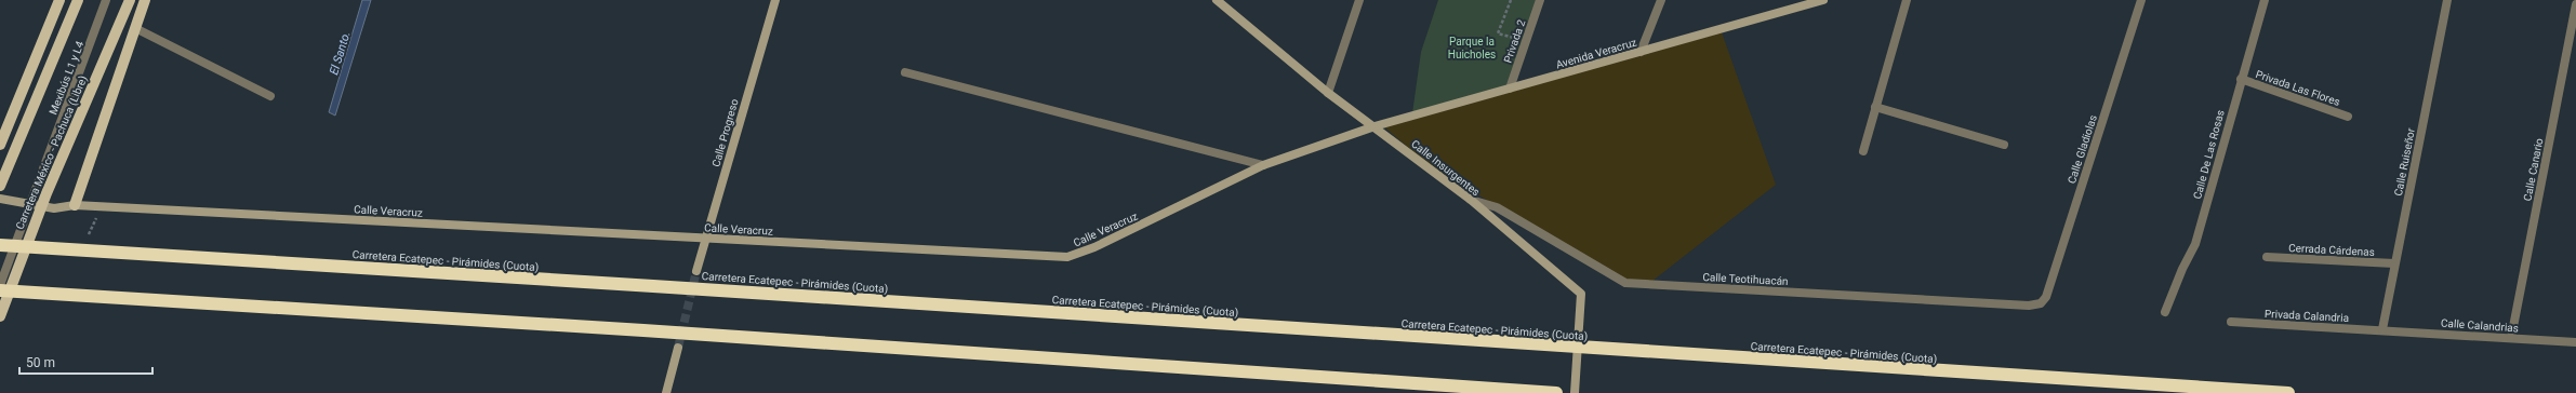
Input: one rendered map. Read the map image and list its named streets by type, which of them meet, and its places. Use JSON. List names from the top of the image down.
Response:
{
  "streets": {
    "highway": ["Carretera Ecatepec - Pirámides (Cuota)"],
    "main road": ["Carretera México - Pachuca (Libre)"],
    "street": [
      "Privada 2",
      "Avenida Veracruz",
      "Mexibús L1 y L4",
      "Privada Las Flores",
      "Calle Progreso",
      "Calle Gladiolas",
      "Calle De Las Rosas",
      "Calle Ruiseñor",
      "Calle Insurgentes",
      "Calle Canario",
      "Calle Veracruz",
      "Cerrada Cárdenas",
      "Calle Teotihuacán",
      "Privada Calandria",
      "Calle Calandrias"
    ]
  },
  "crossings": [
    ["Privada 2", "Avenida Veracruz"],
    ["Avenida Veracruz", "Calle Insurgentes"],
    ["Avenida Veracruz", "Calle Veracruz"],
    ["Privada Las Flores", "Calle De Las Rosas"],
    ["Calle Progreso", "Calle Veracruz"],
    ["Calle Gladiolas", "Calle Teotihuacán"],
    ["Calle Ruiseñor", "Cerrada Cárdenas"],
    ["Calle Ruiseñor", "Privada Calandria"],
    ["Calle Ruiseñor", "Calle Calandrias"],
    ["Calle Insurgentes", "Calle Veracruz"],
    ["Calle Insurgentes", "Calle Teotihuacán"],
    ["Calle Canario", "Calle Calandrias"],
    ["Privada Calandria", "Calle Calandrias"]
  ],
  "water": ["El Santo."],
  "parks": ["Parque la Huicholes"],
  "scale_bar": "50 m"
}
